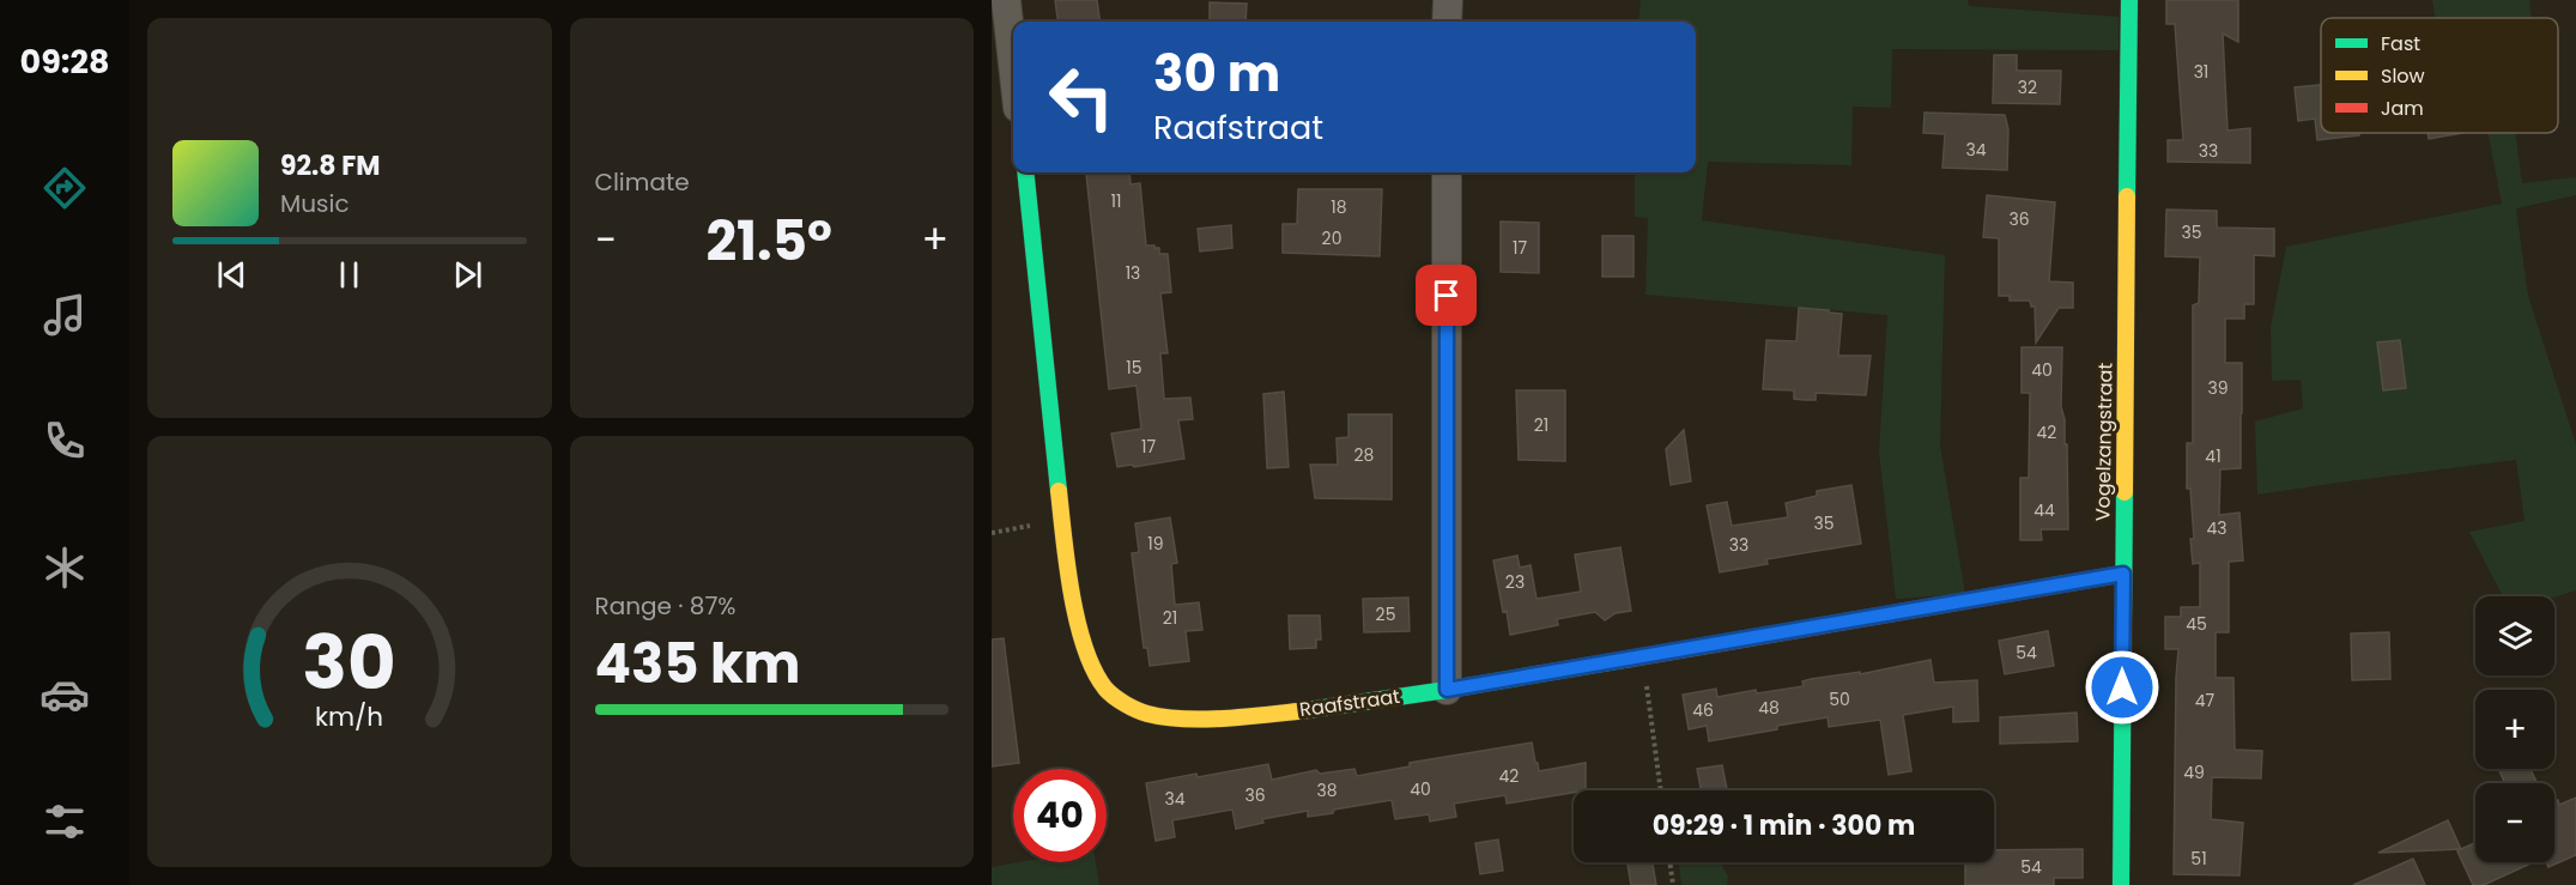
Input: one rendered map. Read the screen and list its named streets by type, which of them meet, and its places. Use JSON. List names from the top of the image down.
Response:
{
  "streets": {
    "street": ["Vogelzangstraat", "Raafstraat"]
  },
  "crossings": [
    ["Vogelzangstraat", "Raafstraat"]
  ],
  "house_numbers": [
    "31",
    "32",
    "34",
    "33",
    "11",
    "18",
    "36",
    "35",
    "20",
    "17",
    "13",
    "15",
    "40",
    "39",
    "21",
    "42",
    "17",
    "28",
    "41",
    "44",
    "35",
    "43",
    "19",
    "33",
    "23",
    "25",
    "21",
    "45",
    "54",
    "50",
    "47",
    "48",
    "46",
    "49",
    "42",
    "40",
    "38",
    "36",
    "34",
    "51",
    "54"
  ],
  "legend": ["Fast", "Slow", "Jam"],
  "page": {
    "tabs": "09:28",
    "tile": [
      "Climate",
      ["Range · 87%", "435 km"]
    ],
    "turn": ["30 m", "Raafstraat"],
    "song": ["92.8 FM", "Music"],
    "heat": ["−", "21.5°", "+"],
    "map_buttons": ["+", "−"],
    "limit": "40",
    "trip": "09:29 · 1 min · 300 m",
    "gauge": ["30", "km/h"]
  }
}
